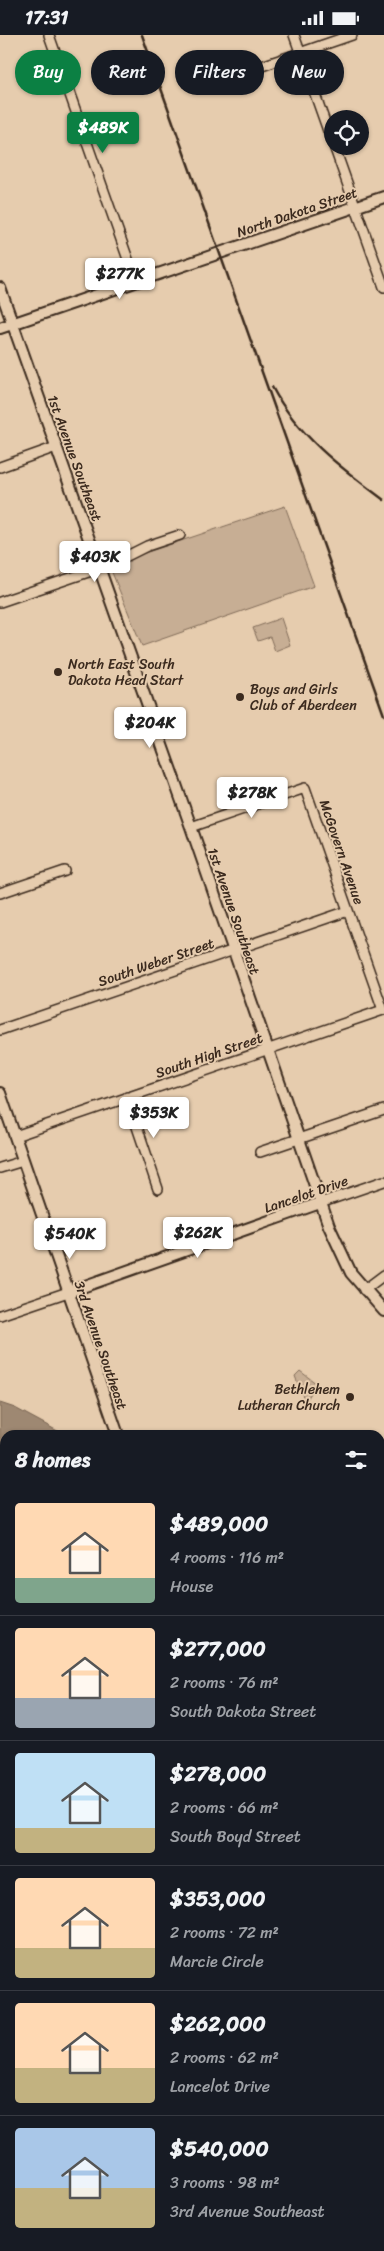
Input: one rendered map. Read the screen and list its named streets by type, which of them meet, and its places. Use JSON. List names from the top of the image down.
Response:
{
  "streets": {
    "street": [
      "North Dakota Street",
      "1st Avenue Southeast",
      "McGovern Avenue",
      "South Weber Street",
      "South High Street",
      "Lancelot Drive",
      "3rd Avenue Southeast"
    ]
  },
  "crossings": [
    ["North Dakota Street", "1st Avenue Southeast"],
    ["1st Avenue Southeast", "McGovern Avenue"],
    ["1st Avenue Southeast", "South Weber Street"],
    ["1st Avenue Southeast", "South High Street"],
    ["1st Avenue Southeast", "Lancelot Drive"],
    ["McGovern Avenue", "South Weber Street"],
    ["McGovern Avenue", "South High Street"],
    ["South High Street", "3rd Avenue Southeast"],
    ["Lancelot Drive", "3rd Avenue Southeast"]
  ],
  "places": ["North East South Dakota Head Start", "Boys and Girls Club of Aberdeen", "Bethlehem Lutheran Church"],
  "page": {
    "status": "17:31",
    "chip": [
      "Buy",
      "Rent",
      "Filters",
      "New"
    ],
    "price": [
      "$489K",
      "$277K",
      "$403K",
      "$204K",
      "$278K",
      "$353K",
      "$262K",
      "$540K"
    ],
    "heading": "8 homes",
    "list": [
      {
        "name": "$489,000",
        "note": "4 rooms · 116 m² · House"
      },
      {
        "name": "$277,000",
        "note": "2 rooms · 76 m² · South Dakota Street"
      },
      {
        "name": "$278,000",
        "note": "2 rooms · 66 m² · South Boyd Street"
      },
      {
        "name": "$353,000",
        "note": "2 rooms · 72 m² · Marcie Circle"
      },
      {
        "name": "$262,000",
        "note": "2 rooms · 62 m² · Lancelot Drive"
      },
      {
        "name": "$540,000",
        "note": "3 rooms · 98 m² · 3rd Avenue Southeast"
      }
    ]
  }
}
